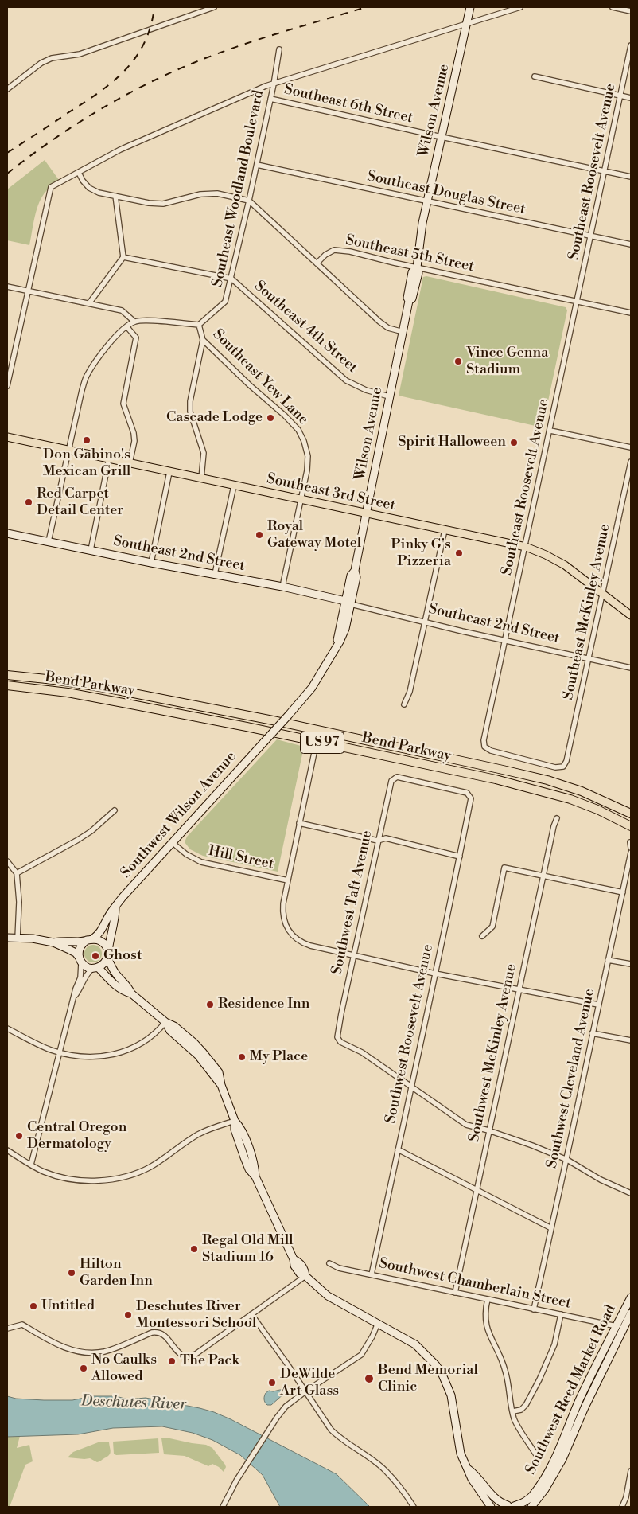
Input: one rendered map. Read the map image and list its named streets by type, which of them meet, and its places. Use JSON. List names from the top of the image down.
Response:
{
  "streets": {
    "highway": ["Bend Parkway", "US 97"],
    "main road": ["Southeast 3rd Street"],
    "street": [
      "Southeast 6th Street",
      "Wilson Avenue",
      "Southeast Roosevelt Avenue",
      "Southeast Woodland Boulevard",
      "Southeast Douglas Street",
      "Southeast 5th Street",
      "Southeast 4th Street",
      "Southeast Yew Lane",
      "Southeast 2nd Street",
      "Southeast McKinley Avenue",
      "Southwest Wilson Avenue",
      "Hill Street",
      "Southwest Taft Avenue",
      "Southwest Roosevelt Avenue",
      "Southwest McKinley Avenue",
      "Southwest Cleveland Avenue",
      "Southwest Chamberlain Street",
      "Southwest Reed Market Road"
    ]
  },
  "crossings": [
    ["Southeast 6th Street", "Wilson Avenue"],
    ["Southeast 6th Street", "Southeast Roosevelt Avenue"],
    ["Southeast 6th Street", "Southeast Woodland Boulevard"],
    ["Wilson Avenue", "Southeast Douglas Street"],
    ["Wilson Avenue", "Southeast 5th Street"],
    ["Wilson Avenue", "Southeast 4th Street"],
    ["Wilson Avenue", "Southeast 3rd Street"],
    ["Wilson Avenue", "Southeast 2nd Street"],
    ["Wilson Avenue", "Southwest Wilson Avenue"],
    ["Southeast Roosevelt Avenue", "Southeast Douglas Street"],
    ["Southeast Roosevelt Avenue", "Southeast 5th Street"],
    ["Southeast Roosevelt Avenue", "Southeast 3rd Street"],
    ["Southeast Roosevelt Avenue", "Southeast 2nd Street"],
    ["Southeast Roosevelt Avenue", "Southeast McKinley Avenue"],
    ["Southeast Woodland Boulevard", "Southeast Douglas Street"],
    ["Southeast Woodland Boulevard", "Southeast 4th Street"],
    ["Southeast Woodland Boulevard", "Southeast Yew Lane"],
    ["Southeast Yew Lane", "Southeast 3rd Street"],
    ["Southeast Yew Lane", "Southeast 2nd Street"],
    ["Southeast 3rd Street", "Southeast McKinley Avenue"],
    ["Southeast 2nd Street", "Southeast McKinley Avenue"],
    ["Southwest Wilson Avenue", "Hill Street"],
    ["Southwest Taft Avenue", "Southwest Roosevelt Avenue"],
    ["Southwest Roosevelt Avenue", "Southwest Chamberlain Street"],
    ["Southwest McKinley Avenue", "Southwest Chamberlain Street"],
    ["Southwest Cleveland Avenue", "Southwest Chamberlain Street"],
    ["Southwest Chamberlain Street", "Southwest Reed Market Road"]
  ],
  "water": ["Deschutes River"],
  "places": [
    "Vince Genna Stadium",
    "Cascade Lodge",
    "Don Gabino's Mexican Grill",
    "Spirit Halloween",
    "Red Carpet Detail Center",
    "Royal Gateway Motel",
    "Pinky G's Pizzeria",
    "Ghost",
    "Residence Inn",
    "My Place",
    "Central Oregon Dermatology",
    "Regal Old Mill Stadium 16",
    "Hilton Garden Inn",
    "Untitled",
    "Deschutes River Montessori School",
    "The Pack",
    "No Caulks Allowed",
    "Bend Memorial Clinic",
    "DeWilde Art Glass"
  ]
}
